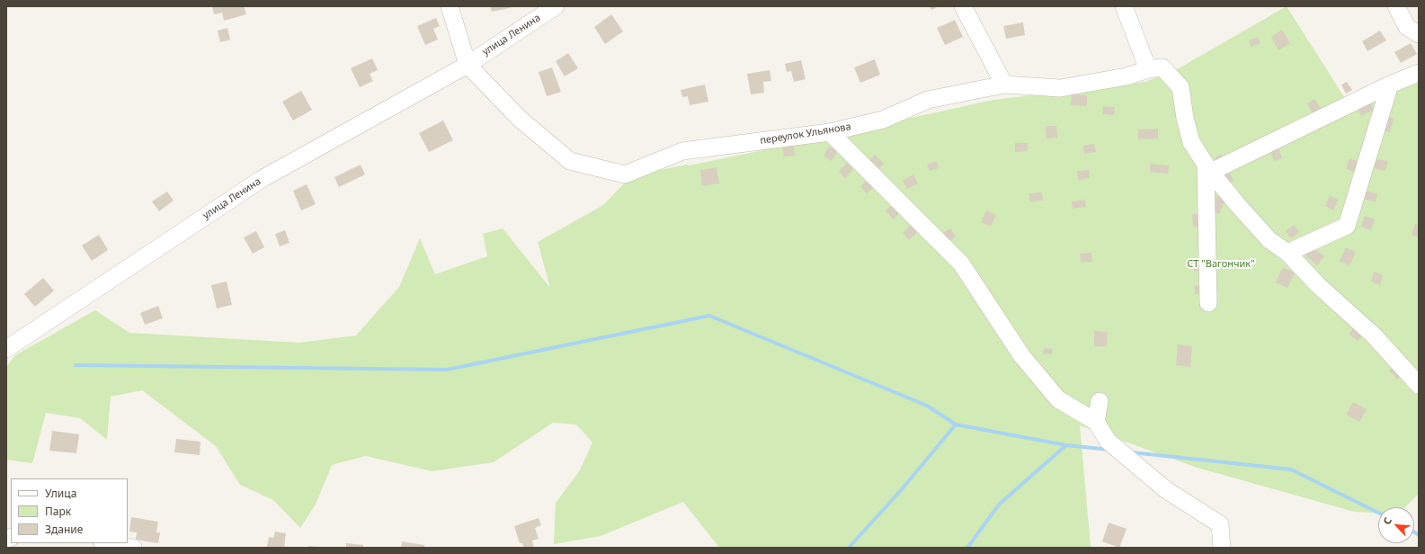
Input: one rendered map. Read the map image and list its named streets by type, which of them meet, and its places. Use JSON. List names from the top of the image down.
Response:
{
  "streets": {
    "street": ["улица Ленина", "переулок Ульянова"]
  },
  "crossings": [
    ["улица Ленина", "переулок Ульянова"]
  ],
  "parks": ["СТ \"Вагончик\""],
  "legend": ["Улица", "Парк", "Здание"],
  "north": "top left"
}
